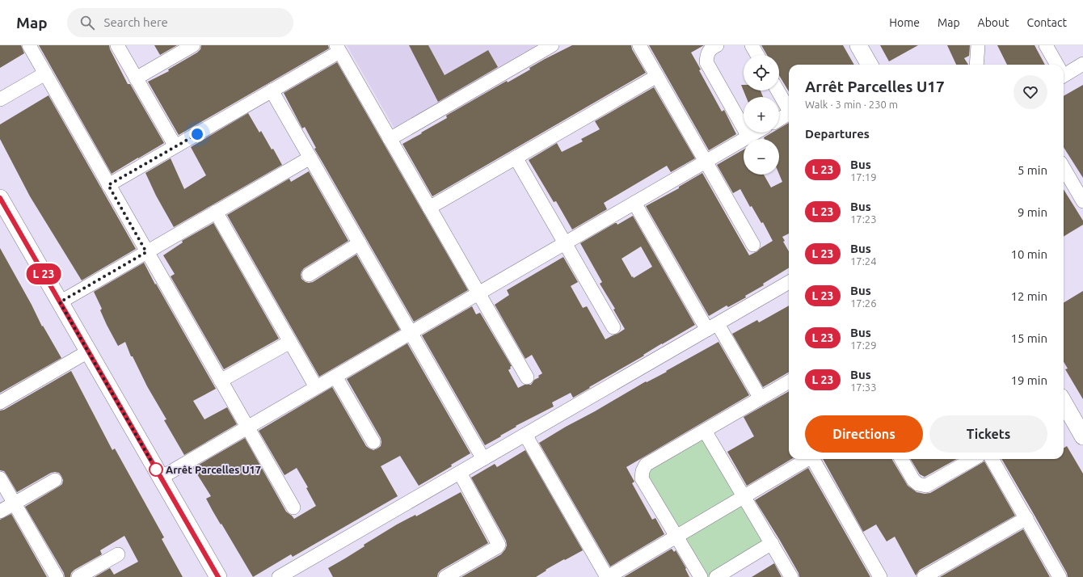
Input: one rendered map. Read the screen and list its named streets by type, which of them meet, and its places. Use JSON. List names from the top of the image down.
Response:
{
  "places": ["Arrêt Parcelles U17"],
  "page": {
    "header": "Map",
    "search": "Search here",
    "nav": [
      "Home",
      "Map",
      "About",
      "Contact"
    ],
    "on_map": "L 23",
    "map_buttons": ["+", "−"],
    "heading": [
      ["Arrêt Parcelles U17", "Walk · 3 min · 230 m"],
      "Departures"
    ],
    "list": [
      {
        "mark": "L 23",
        "name": "Bus",
        "note": "17:19",
        "value": "5 min"
      },
      {
        "mark": "L 23",
        "name": "Bus",
        "note": "17:23",
        "value": "9 min"
      },
      {
        "mark": "L 23",
        "name": "Bus",
        "note": "17:24",
        "value": "10 min"
      },
      {
        "mark": "L 23",
        "name": "Bus",
        "note": "17:26",
        "value": "12 min"
      },
      {
        "mark": "L 23",
        "name": "Bus",
        "note": "17:29",
        "value": "15 min"
      },
      {
        "mark": "L 23",
        "name": "Bus",
        "note": "17:33",
        "value": "19 min"
      }
    ],
    "buttons": ["Directions", "Tickets"]
  }
}
